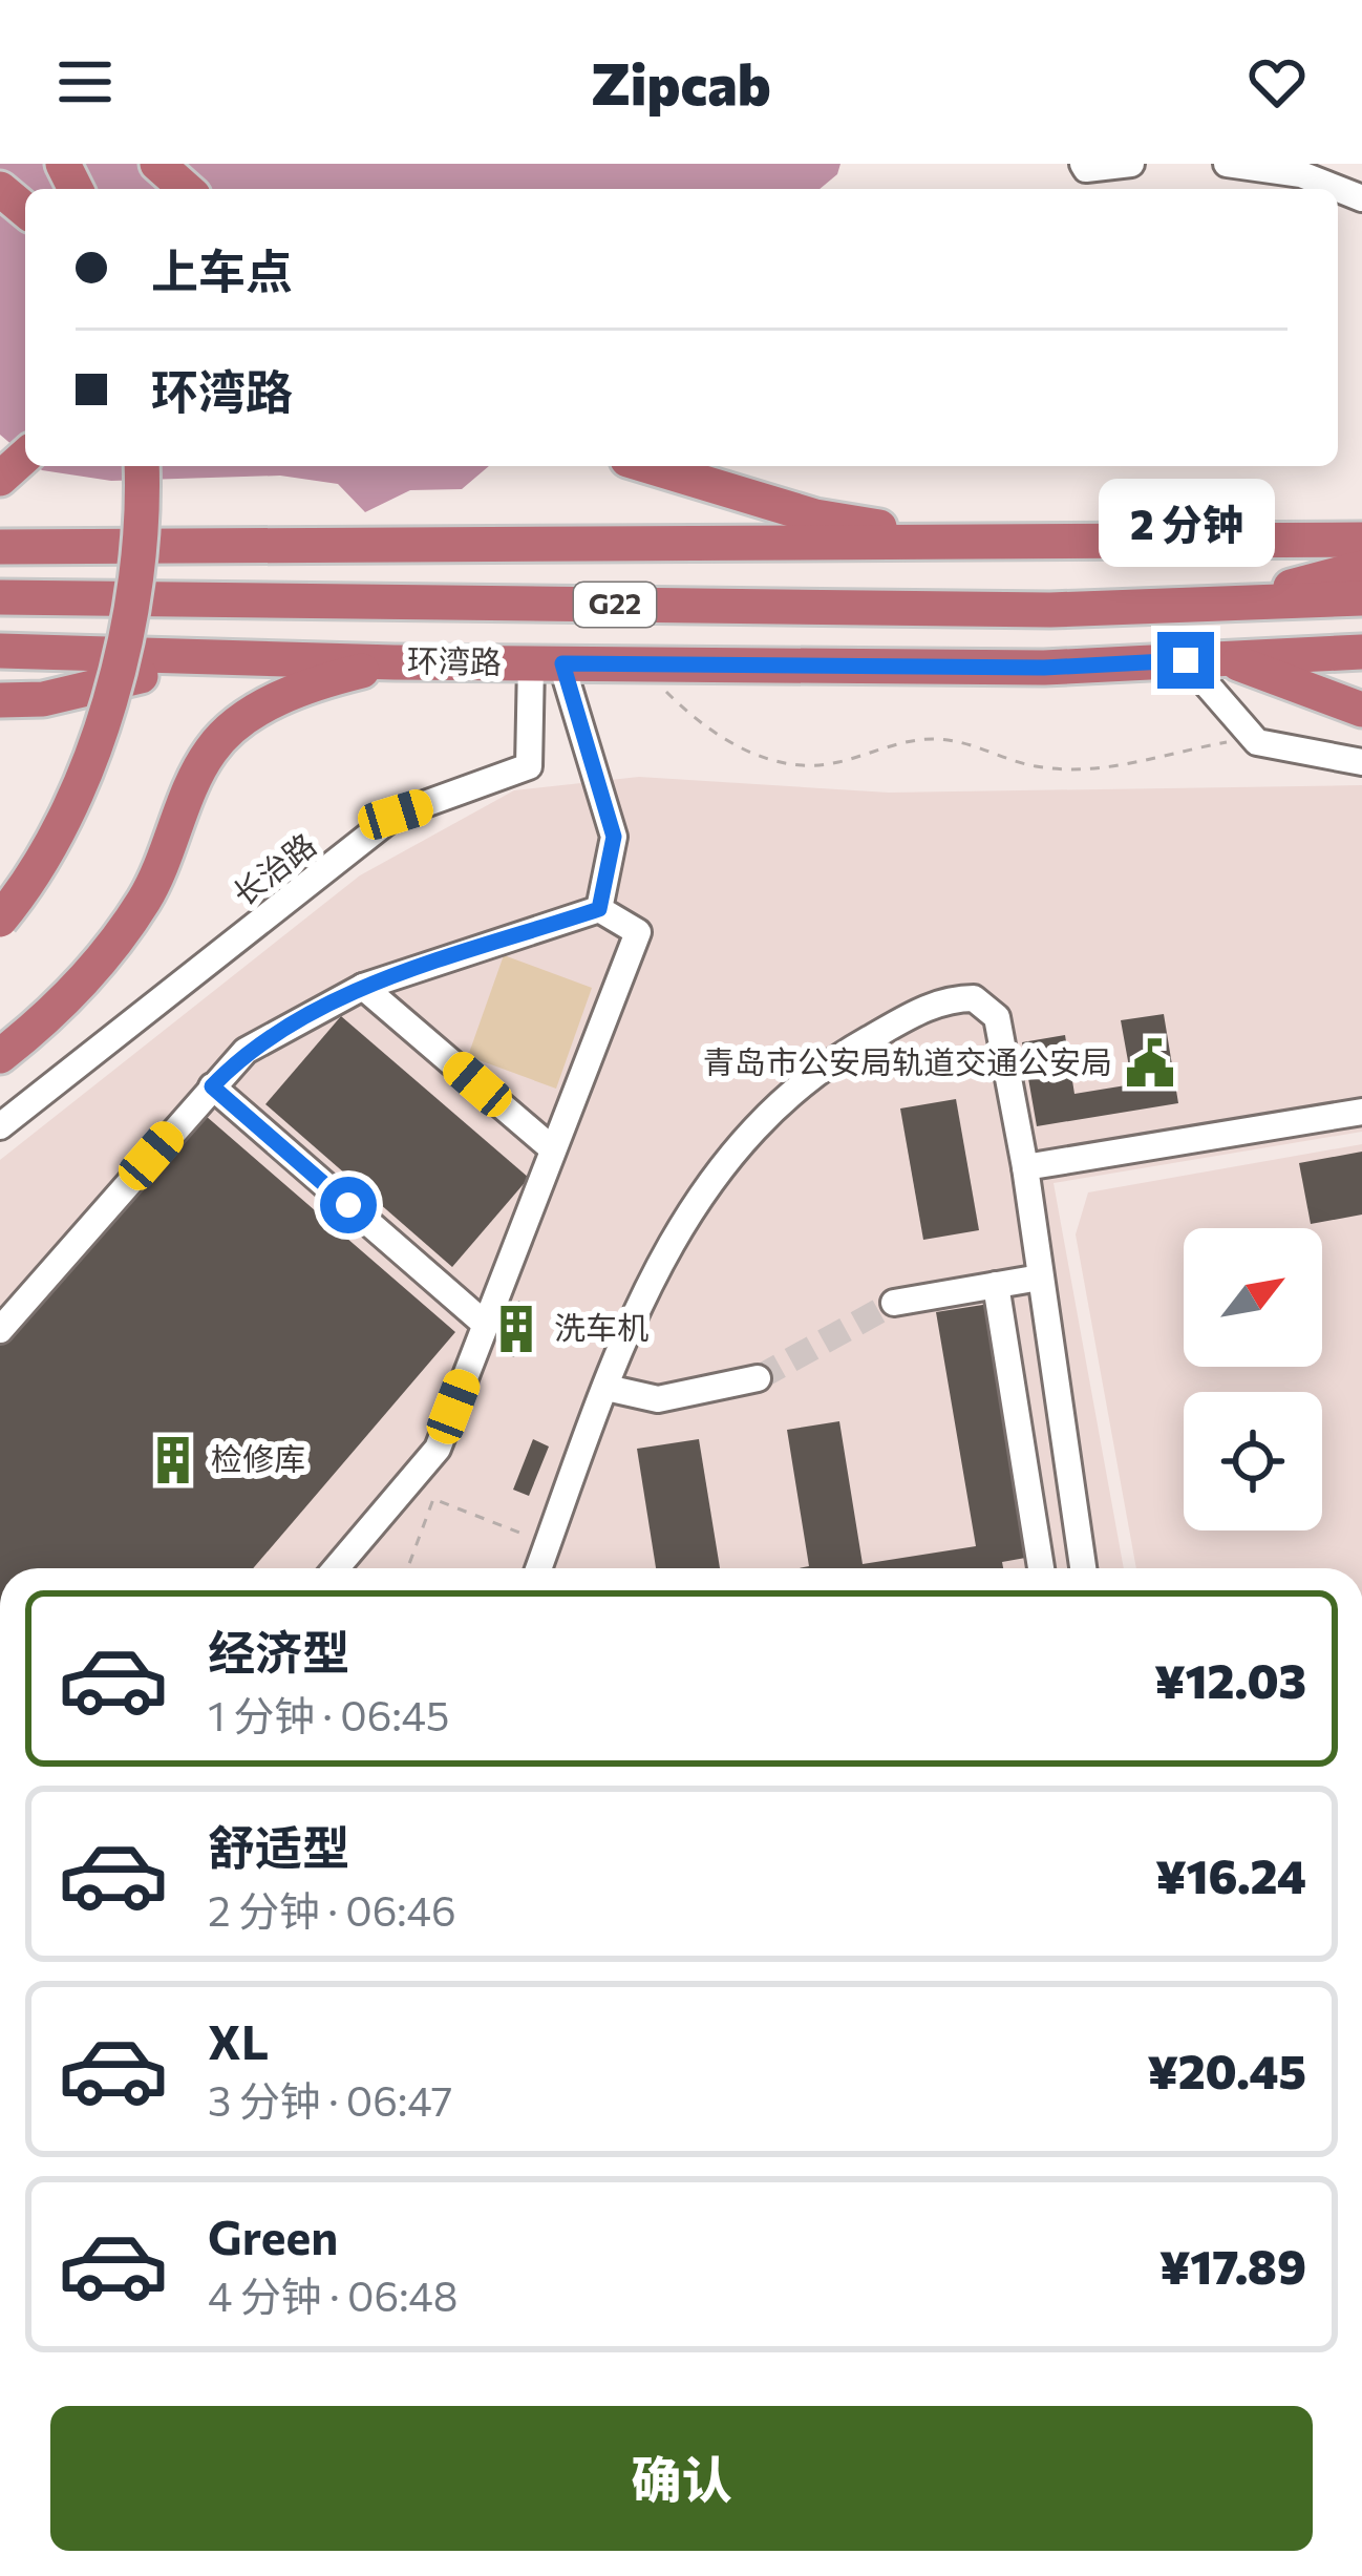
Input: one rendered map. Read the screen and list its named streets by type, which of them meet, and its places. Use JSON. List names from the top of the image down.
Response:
{
  "streets": {
    "highway": ["G22", "环湾路"],
    "street": ["长治路"]
  },
  "crossings": [
    ["环湾路", "长治路"]
  ],
  "places": {
    "public building": ["青岛市公安局轨道交通公安局"],
    "building": ["洗车机", "检修库"]
  },
  "north": "top right",
  "page": {
    "header": "Zipcab",
    "banner": ["上车点", "环湾路"],
    "bubble": "2 分钟",
    "list": [
      {
        "name": "经济型",
        "note": "1 分钟 · 06:45",
        "value": "¥12.03"
      },
      {
        "name": "舒适型",
        "note": "2 分钟 · 06:46",
        "value": "¥16.24"
      },
      {
        "name": "XL",
        "note": "3 分钟 · 06:47",
        "value": "¥20.45"
      },
      {
        "name": "Green",
        "note": "4 分钟 · 06:48",
        "value": "¥17.89"
      }
    ],
    "buttons": "确认"
  }
}
